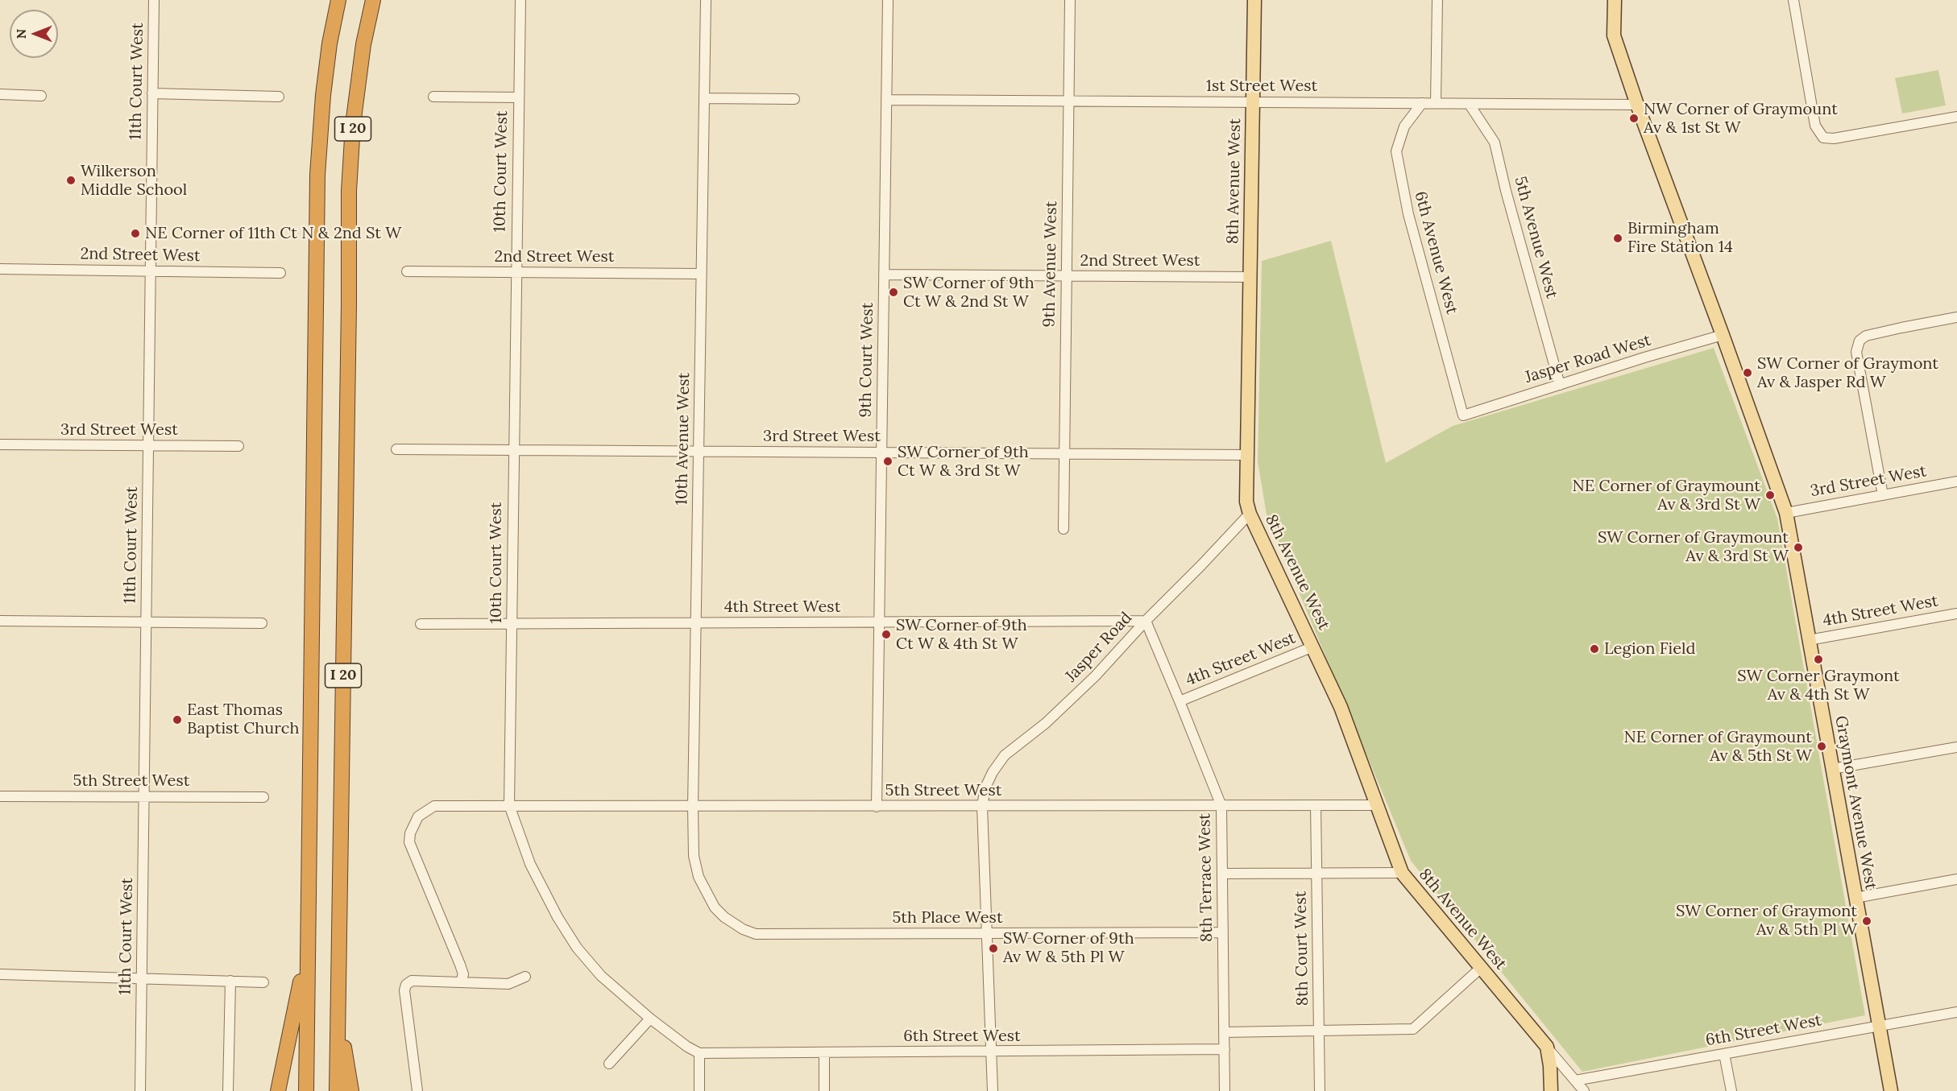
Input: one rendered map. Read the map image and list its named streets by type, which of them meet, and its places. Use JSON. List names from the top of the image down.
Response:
{
  "streets": {
    "highway": ["I 20"],
    "main road": ["8th Avenue West", "Graymont Avenue West"],
    "street": [
      "11th Court West",
      "1st Street West",
      "10th Court West",
      "5th Avenue West",
      "6th Avenue West",
      "2nd Street West",
      "9th Avenue West",
      "Jasper Road West",
      "9th Court West",
      "3rd Street West",
      "10th Avenue West",
      "4th Street West",
      "Jasper Road",
      "5th Street West",
      "8th Terrace West",
      "5th Place West",
      "8th Court West",
      "6th Street West"
    ]
  },
  "crossings": [
    ["11th Court West", "2nd Street West"],
    ["11th Court West", "3rd Street West"],
    ["11th Court West", "5th Street West"],
    ["1st Street West", "8th Avenue West"],
    ["1st Street West", "5th Avenue West"],
    ["1st Street West", "6th Avenue West"],
    ["1st Street West", "9th Avenue West"],
    ["1st Street West", "9th Court West"],
    ["1st Street West", "Graymont Avenue West"],
    ["10th Court West", "2nd Street West"],
    ["10th Court West", "3rd Street West"],
    ["10th Court West", "4th Street West"],
    ["10th Court West", "5th Street West"],
    ["10th Court West", "6th Street West"],
    ["8th Avenue West", "2nd Street West"],
    ["8th Avenue West", "3rd Street West"],
    ["8th Avenue West", "4th Street West"],
    ["8th Avenue West", "Jasper Road"],
    ["8th Avenue West", "5th Street West"],
    ["5th Avenue West", "Jasper Road West"],
    ["6th Avenue West", "Jasper Road West"],
    ["2nd Street West", "9th Avenue West"],
    ["2nd Street West", "9th Court West"],
    ["2nd Street West", "10th Avenue West"],
    ["9th Avenue West", "3rd Street West"],
    ["Jasper Road West", "Graymont Avenue West"],
    ["9th Court West", "3rd Street West"],
    ["9th Court West", "4th Street West"],
    ["9th Court West", "5th Street West"],
    ["3rd Street West", "10th Avenue West"],
    ["3rd Street West", "Graymont Avenue West"],
    ["10th Avenue West", "4th Street West"],
    ["10th Avenue West", "5th Street West"],
    ["10th Avenue West", "5th Place West"],
    ["4th Street West", "Jasper Road"],
    ["4th Street West", "Graymont Avenue West"],
    ["4th Street West", "8th Terrace West"],
    ["Jasper Road", "5th Street West"],
    ["Jasper Road", "8th Terrace West"],
    ["5th Street West", "8th Terrace West"],
    ["5th Street West", "8th Court West"],
    ["Graymont Avenue West", "6th Street West"],
    ["8th Terrace West", "5th Place West"],
    ["8th Terrace West", "6th Street West"]
  ],
  "places": [
    "NW Corner of Graymount Av & 1st St W",
    "Wilkerson Middle School",
    "NE Corner of 11th Ct N & 2nd St W",
    "Birmingham Fire Station 14",
    "SW Corner of 9th Ct W & 2nd St W",
    "SW Corner of Graymont Av & Jasper Rd W",
    "SW Corner of 9th Ct W & 3rd St W",
    "NE Corner of Graymount Av & 3rd St W",
    "SW Corner of Graymount Av & 3rd St W",
    "SW Corner of 9th Ct W & 4th St W",
    "Legion Field",
    "SW Corner Graymont Av & 4th St W",
    "East Thomas Baptist Church",
    "NE Corner of Graymount Av & 5th St W",
    "SW Corner of Graymont Av & 5th Pl W",
    "SW Corner of 9th Av W & 5th Pl W"
  ],
  "north": "left"
}
